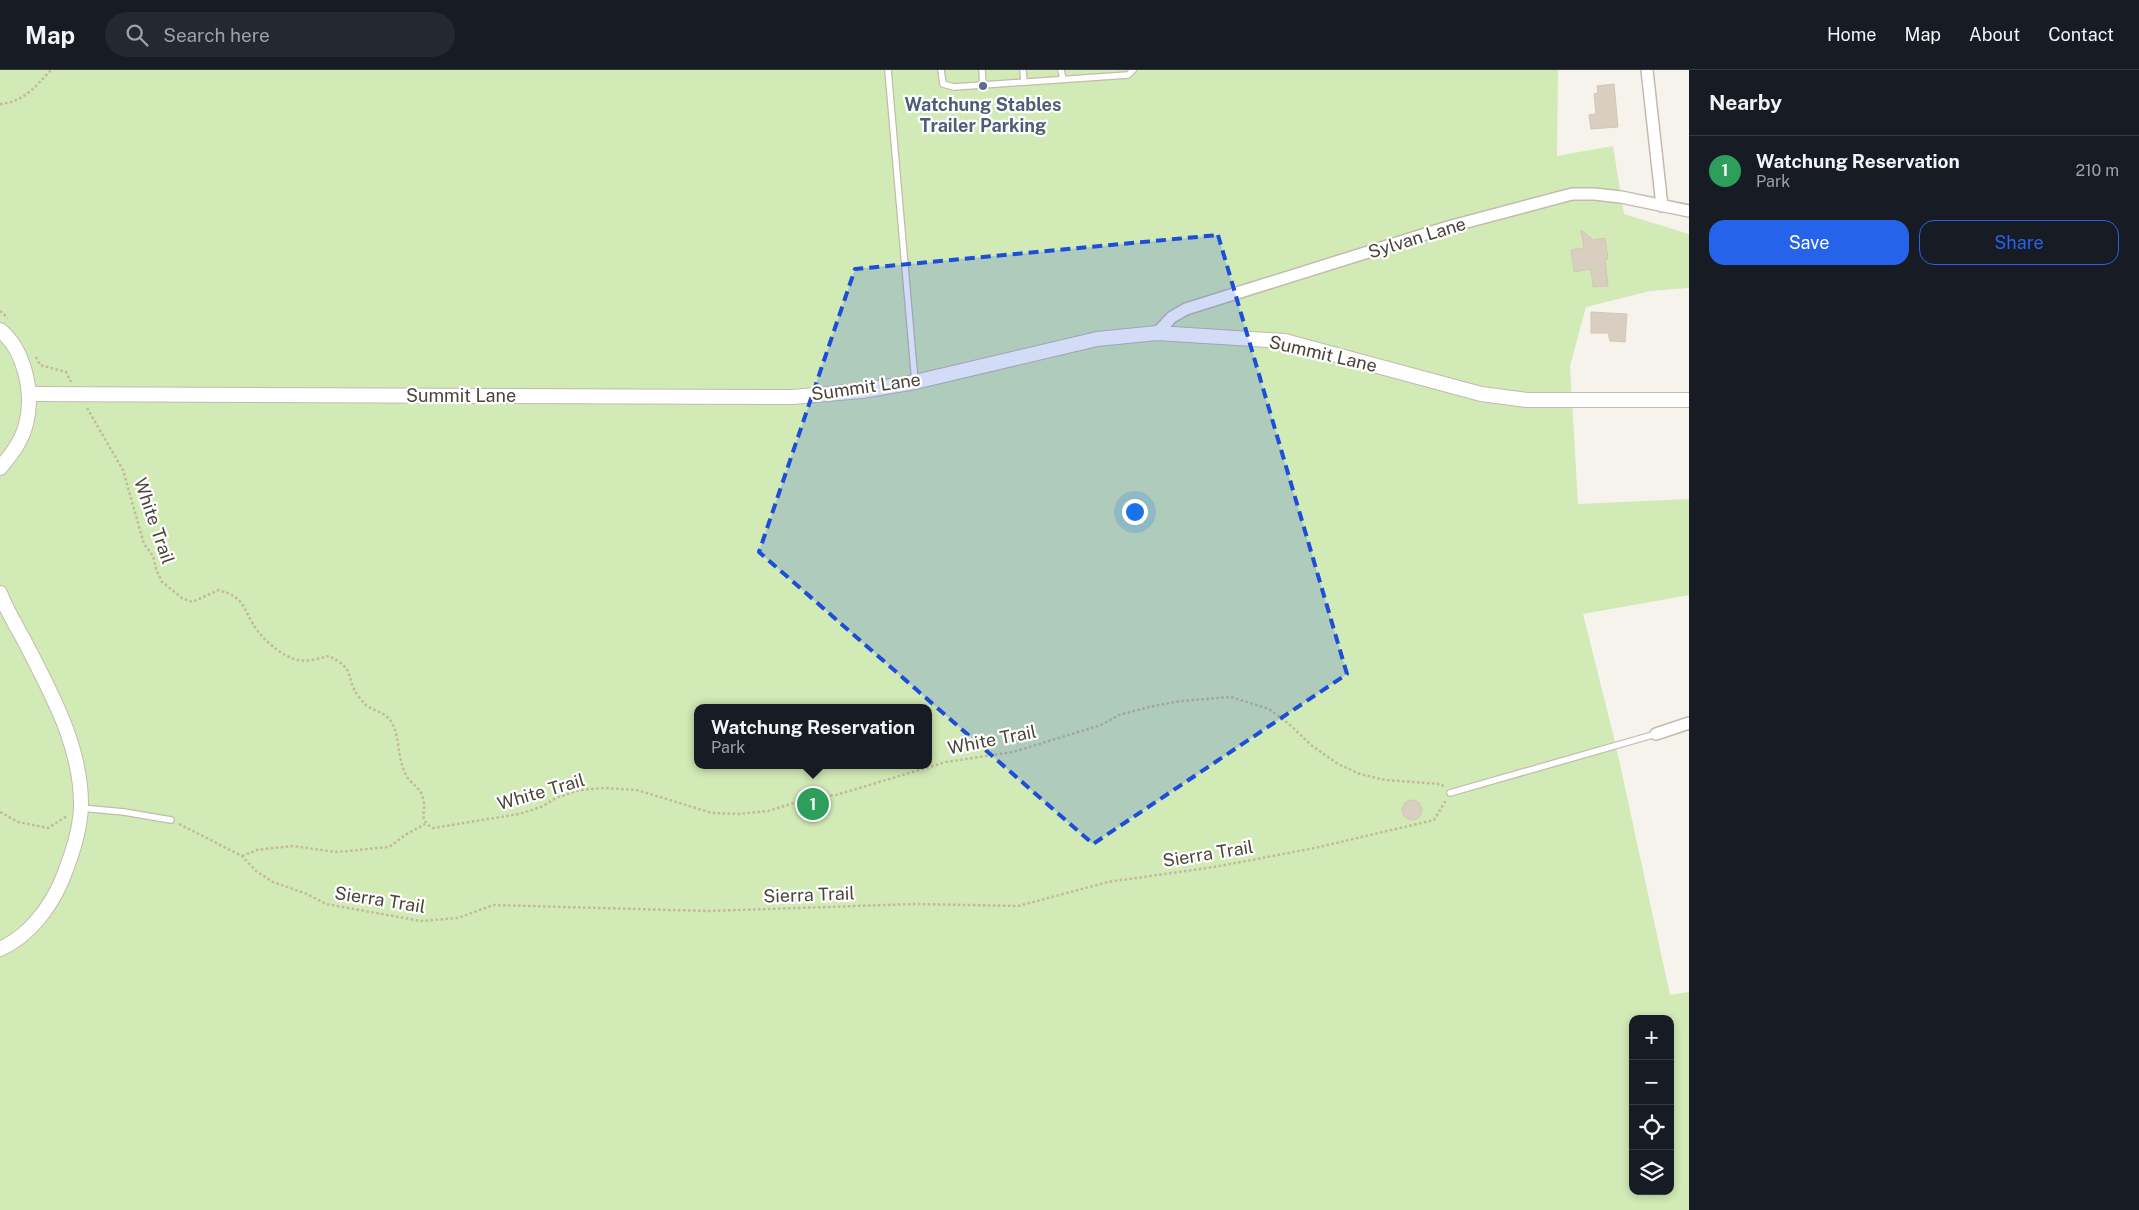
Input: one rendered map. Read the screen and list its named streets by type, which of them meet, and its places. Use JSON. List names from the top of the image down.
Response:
{
  "streets": {
    "street": ["Sylvan Lane", "Summit Lane"],
    "path": ["White Trail", "Sierra Trail"]
  },
  "crossings": [
    ["Sylvan Lane", "Summit Lane"],
    ["Summit Lane", "White Trail"],
    ["White Trail", "Sierra Trail"]
  ],
  "places": ["Watchung Stables Trailer Parking"],
  "page": {
    "header": "Map",
    "search": "Search here",
    "nav": [
      "Home",
      "Map",
      "About",
      "Contact"
    ],
    "heading": "Nearby",
    "list": [
      {
        "mark": "1",
        "name": "Watchung Reservation",
        "note": "Park",
        "value": "210 m"
      }
    ],
    "buttons": ["Save", "Share"],
    "popup": ["Watchung Reservation", "Park"],
    "pins": "1",
    "map_buttons": ["+", "−"]
  }
}
